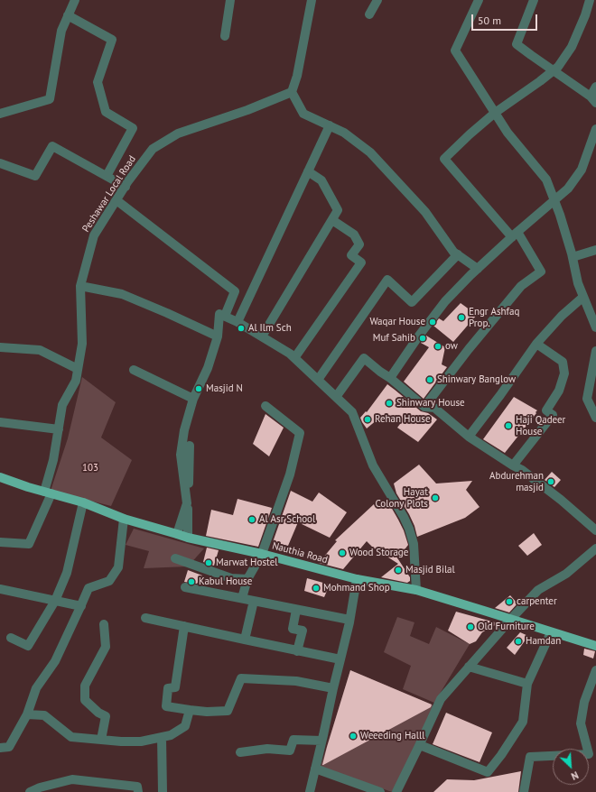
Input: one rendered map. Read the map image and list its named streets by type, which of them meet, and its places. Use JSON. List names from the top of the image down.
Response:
{
  "streets": {
    "main road": ["Nauthia Road"],
    "street": ["Peshawar Local Road"]
  },
  "crossings": [
    ["Peshawar Local Road", "Nauthia Road"]
  ],
  "parks": ["103"],
  "places": [
    "Engr Ashfaq Prop.",
    "Waqar House",
    "Al Ilm Sch",
    "Muf Sahib",
    "ow",
    "Shinwary Banglow",
    "Masjid N",
    "Shinwary House",
    "Rehan House",
    "Haji Qadeer House",
    "Abdurehman masjid",
    "Hayat Colony Plots",
    "Al Asr School",
    "Wood Storage",
    "Marwat Hostel",
    "Masjid Bilal",
    "Kabul House",
    "Mohmand Shop",
    "carpenter",
    "Old Furniture",
    "Hamdan",
    "Weeeding Halll"
  ],
  "scale_bar": "50 m",
  "north": "bottom right"
}
